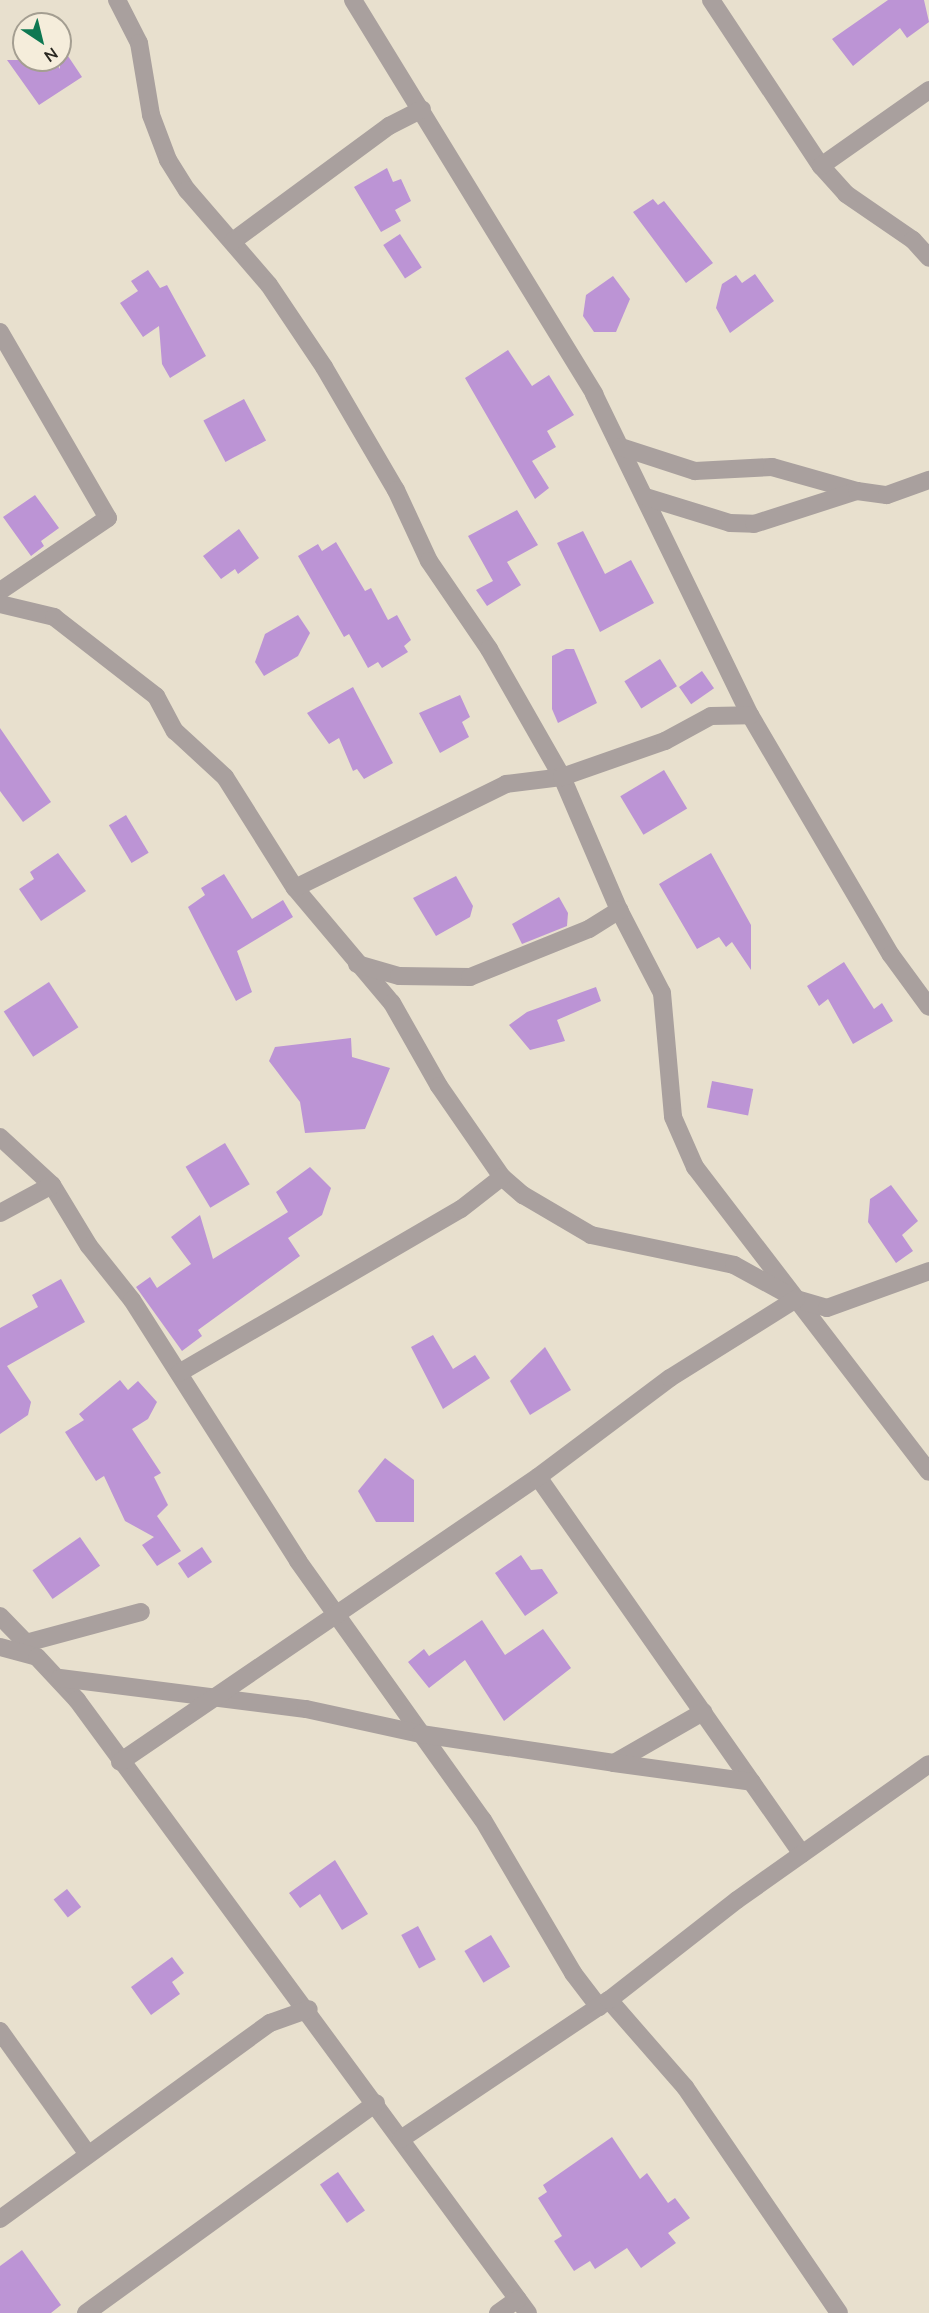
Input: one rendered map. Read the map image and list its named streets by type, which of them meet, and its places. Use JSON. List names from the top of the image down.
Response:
{
  "north": "bottom right"
}
